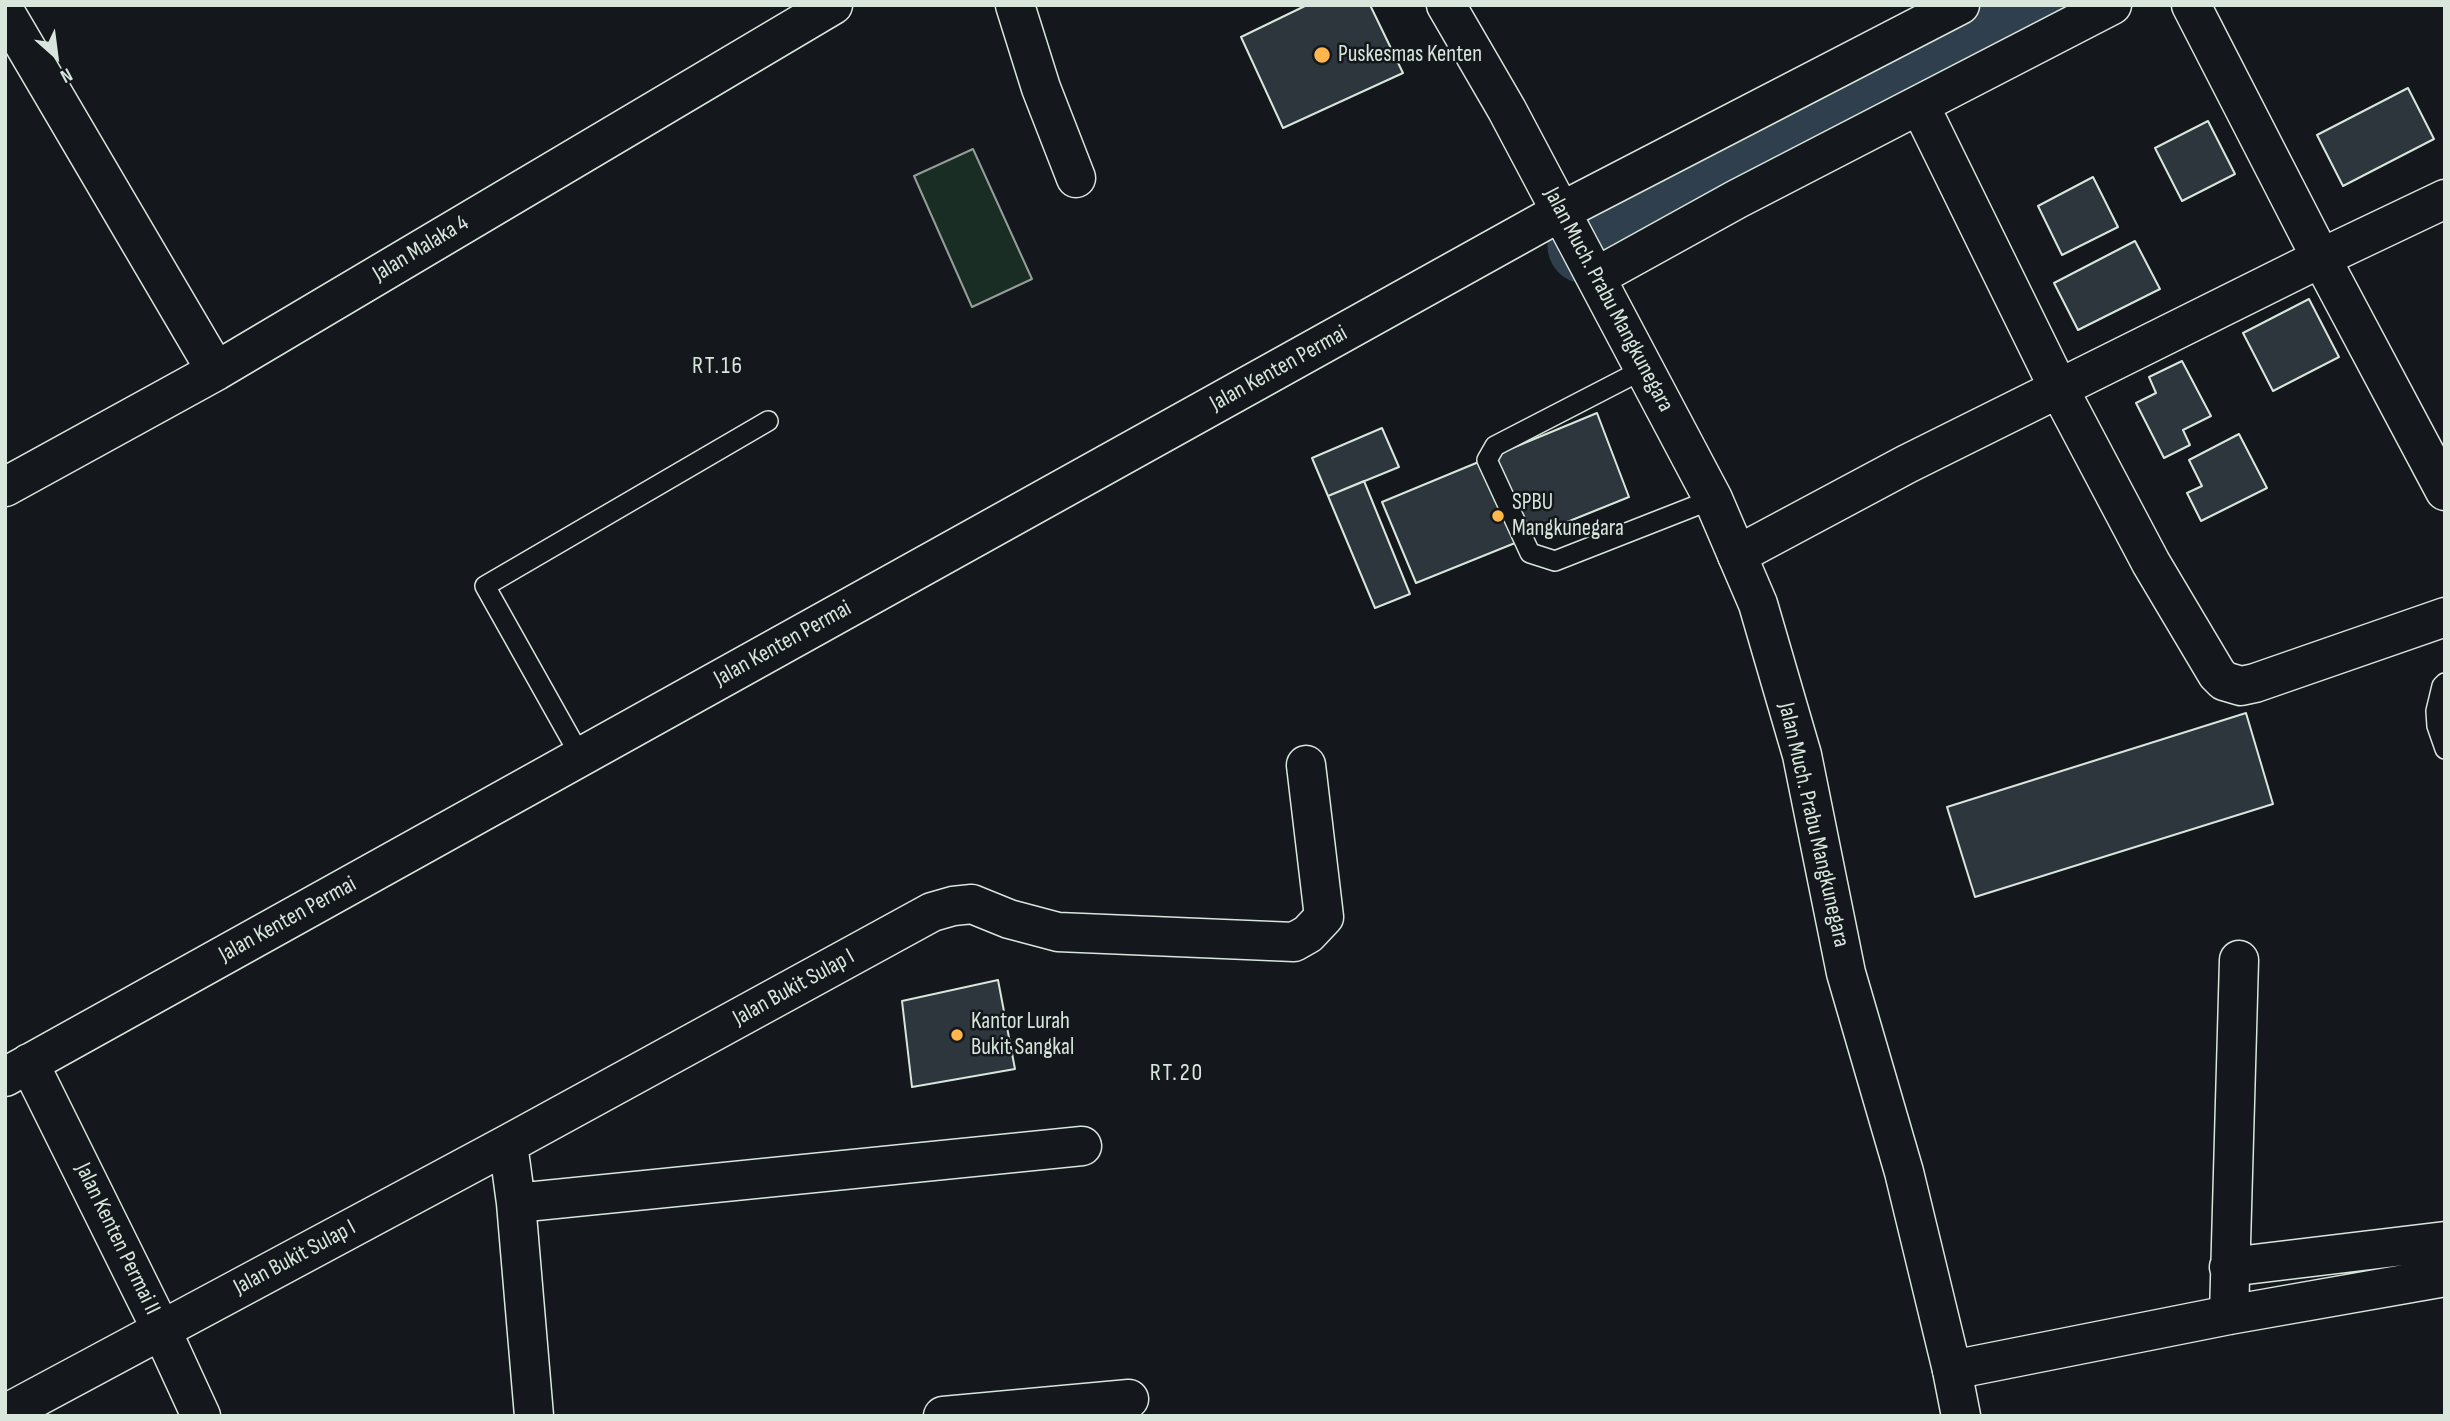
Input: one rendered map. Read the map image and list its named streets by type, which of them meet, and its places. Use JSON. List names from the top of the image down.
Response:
{
  "streets": {
    "street": [
      "Jalan Malaka 4",
      "Jalan Much. Prabu Mangkunegara",
      "Jalan Kenten Permai",
      "Jalan Bukit Sulap I",
      "Jalan Kenten Permai II"
    ]
  },
  "crossings": [
    ["Jalan Much. Prabu Mangkunegara", "Jalan Kenten Permai"],
    ["Jalan Kenten Permai", "Jalan Kenten Permai II"],
    ["Jalan Bukit Sulap I", "Jalan Kenten Permai II"]
  ],
  "districts": ["RT.16", "RT.20"],
  "places": ["Puskesmas Kenten", "SPBU Mangkunegara", "Kantor Lurah Bukit Sangkal"],
  "north": "bottom right"
}
